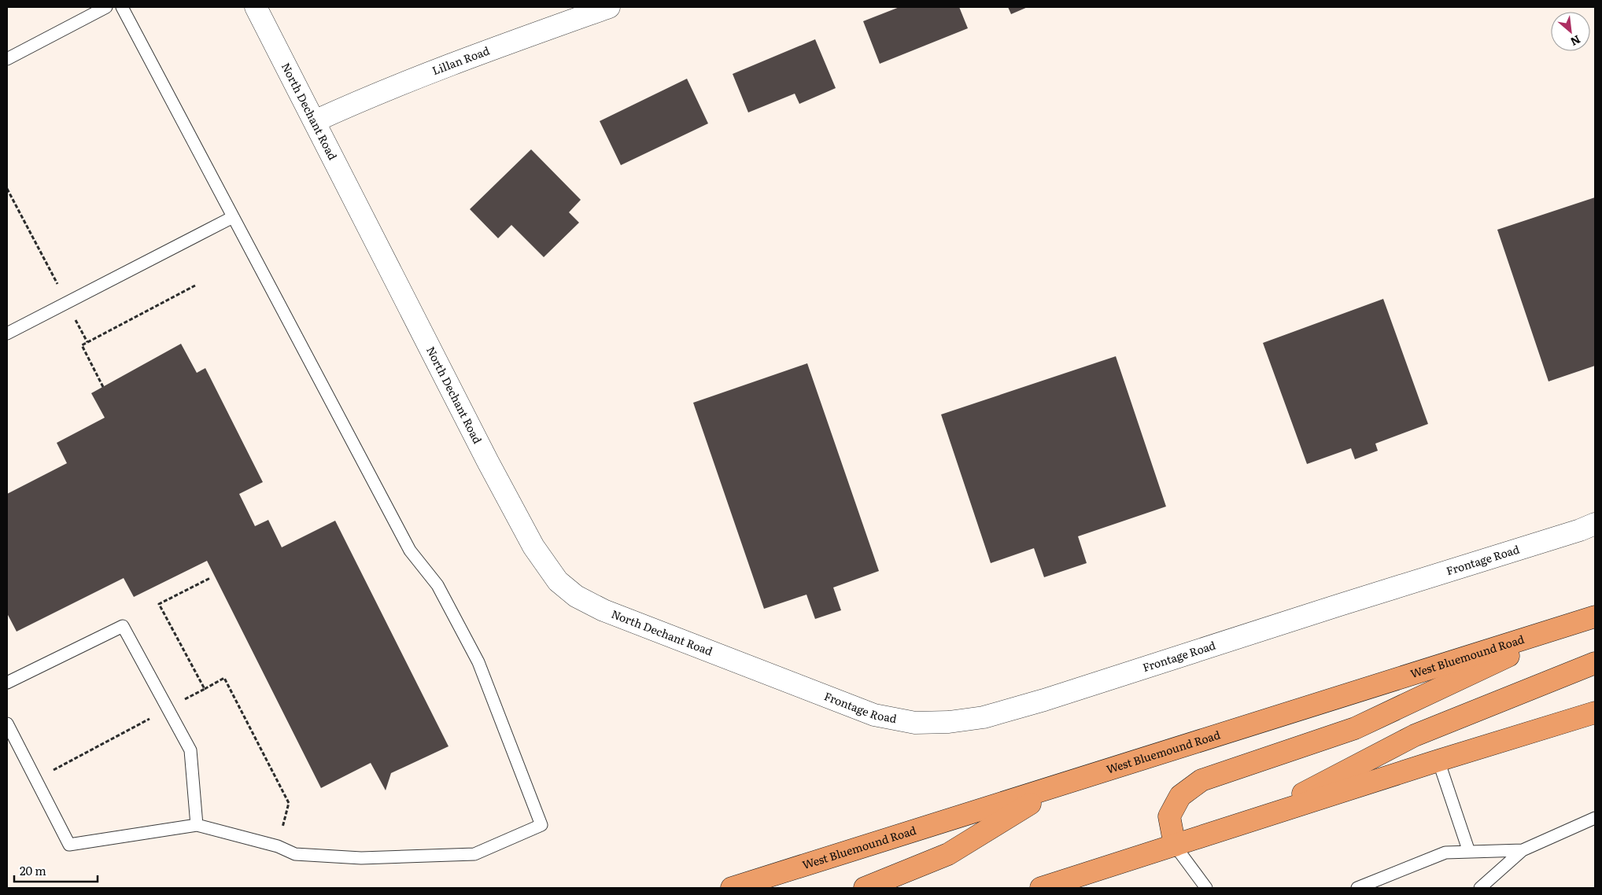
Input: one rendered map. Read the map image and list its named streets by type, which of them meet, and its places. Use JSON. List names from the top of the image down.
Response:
{
  "streets": {
    "main road": ["West Bluemound Road"],
    "street": ["Lillan Road", "North Dechant Road", "Frontage Road"]
  },
  "crossings": [
    ["Lillan Road", "North Dechant Road"],
    ["North Dechant Road", "Frontage Road"]
  ],
  "scale_bar": "20 m",
  "north": "bottom right"
}
